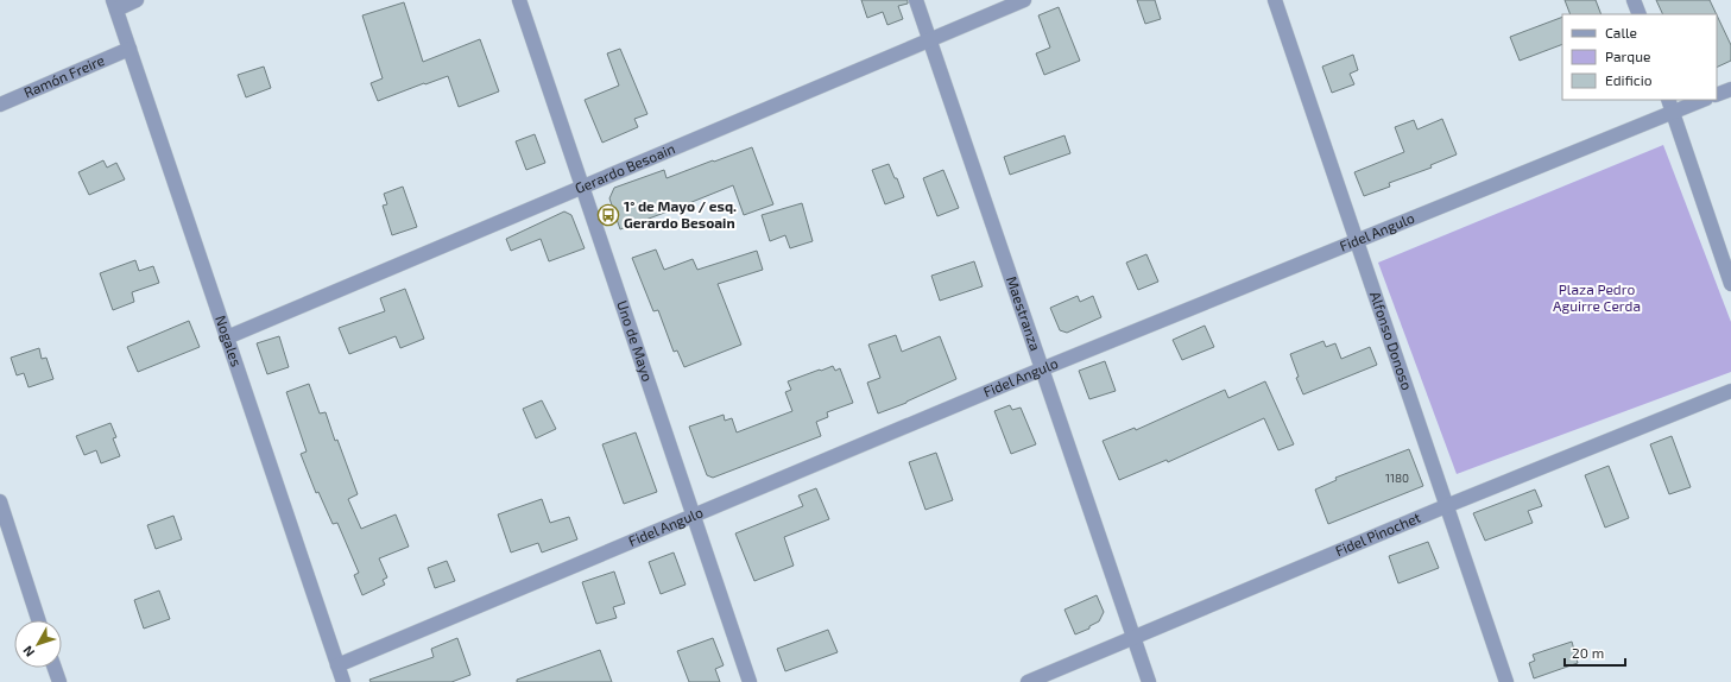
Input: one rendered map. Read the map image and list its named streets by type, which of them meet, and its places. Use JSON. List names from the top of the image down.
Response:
{
  "streets": {
    "street": [
      "Ramón Freire",
      "Gerardo Besoain",
      "Fidel Angulo",
      "Maestranza",
      "Nogales",
      "Uno de Mayo",
      "Alfonso Donoso",
      "Fidel Pinochet"
    ]
  },
  "crossings": [
    ["Ramón Freire", "Nogales"],
    ["Gerardo Besoain", "Maestranza"],
    ["Gerardo Besoain", "Nogales"],
    ["Gerardo Besoain", "Uno de Mayo"],
    ["Fidel Angulo", "Maestranza"],
    ["Fidel Angulo", "Nogales"],
    ["Fidel Angulo", "Uno de Mayo"],
    ["Fidel Angulo", "Alfonso Donoso"],
    ["Maestranza", "Fidel Pinochet"],
    ["Alfonso Donoso", "Fidel Pinochet"]
  ],
  "parks": ["Plaza Pedro Aguirre Cerda"],
  "places": {
    "bus stop": ["1° de Mayo / esq. Gerardo Besoain"]
  },
  "house_numbers": ["1180"],
  "legend": ["Calle", "Parque", "Edificio"],
  "scale_bar": "20 m",
  "north": "bottom left"
}
